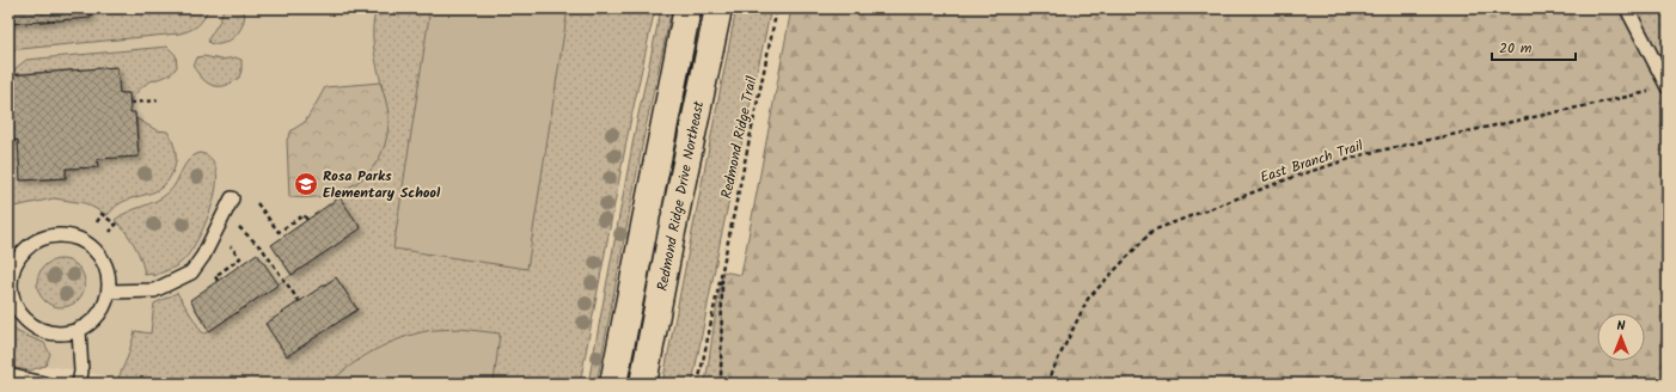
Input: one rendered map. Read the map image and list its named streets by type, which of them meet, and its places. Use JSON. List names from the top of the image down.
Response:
{
  "streets": {
    "street": ["Redmond Ridge Drive Northeast"],
    "path": ["Redmond Ridge Trail", "East Branch Trail"]
  },
  "places": {
    "school or university": ["Rosa Parks Elementary School"]
  },
  "scale_bar": "20 m",
  "north": "top"
}
